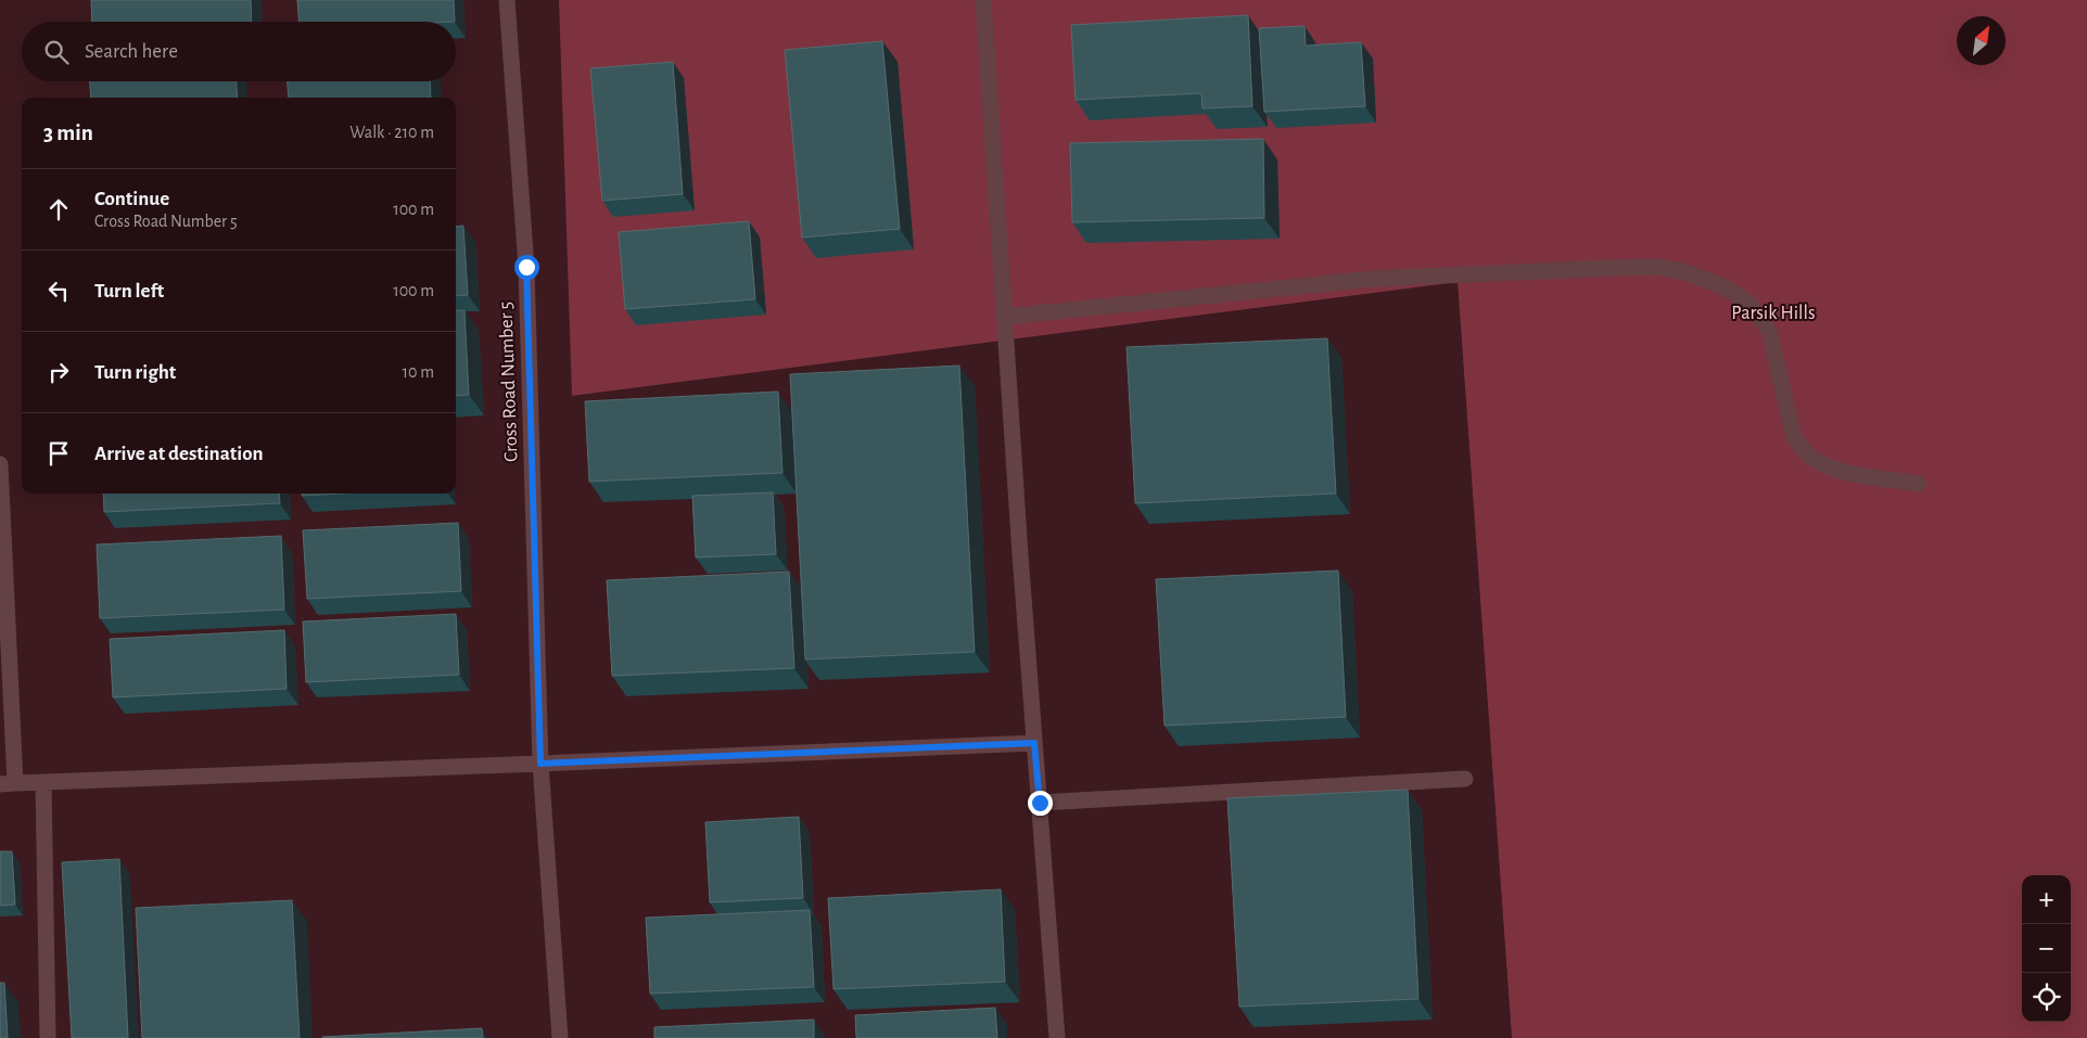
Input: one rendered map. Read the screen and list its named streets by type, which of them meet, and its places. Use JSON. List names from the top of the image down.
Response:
{
  "streets": {
    "street": ["Cross Road Number 5"]
  },
  "parks": ["Parsik Hills"],
  "north": "top right",
  "page": {
    "search": "Search here",
    "heading": ["3 min", "Walk · 210 m"],
    "list": [
      ["Continue", "Cross Road Number 5", "100 m"],
      ["Turn left", "100 m"],
      ["Turn right", "10 m"],
      "Arrive at destination"
    ],
    "map_buttons": ["+", "−"]
  }
}
